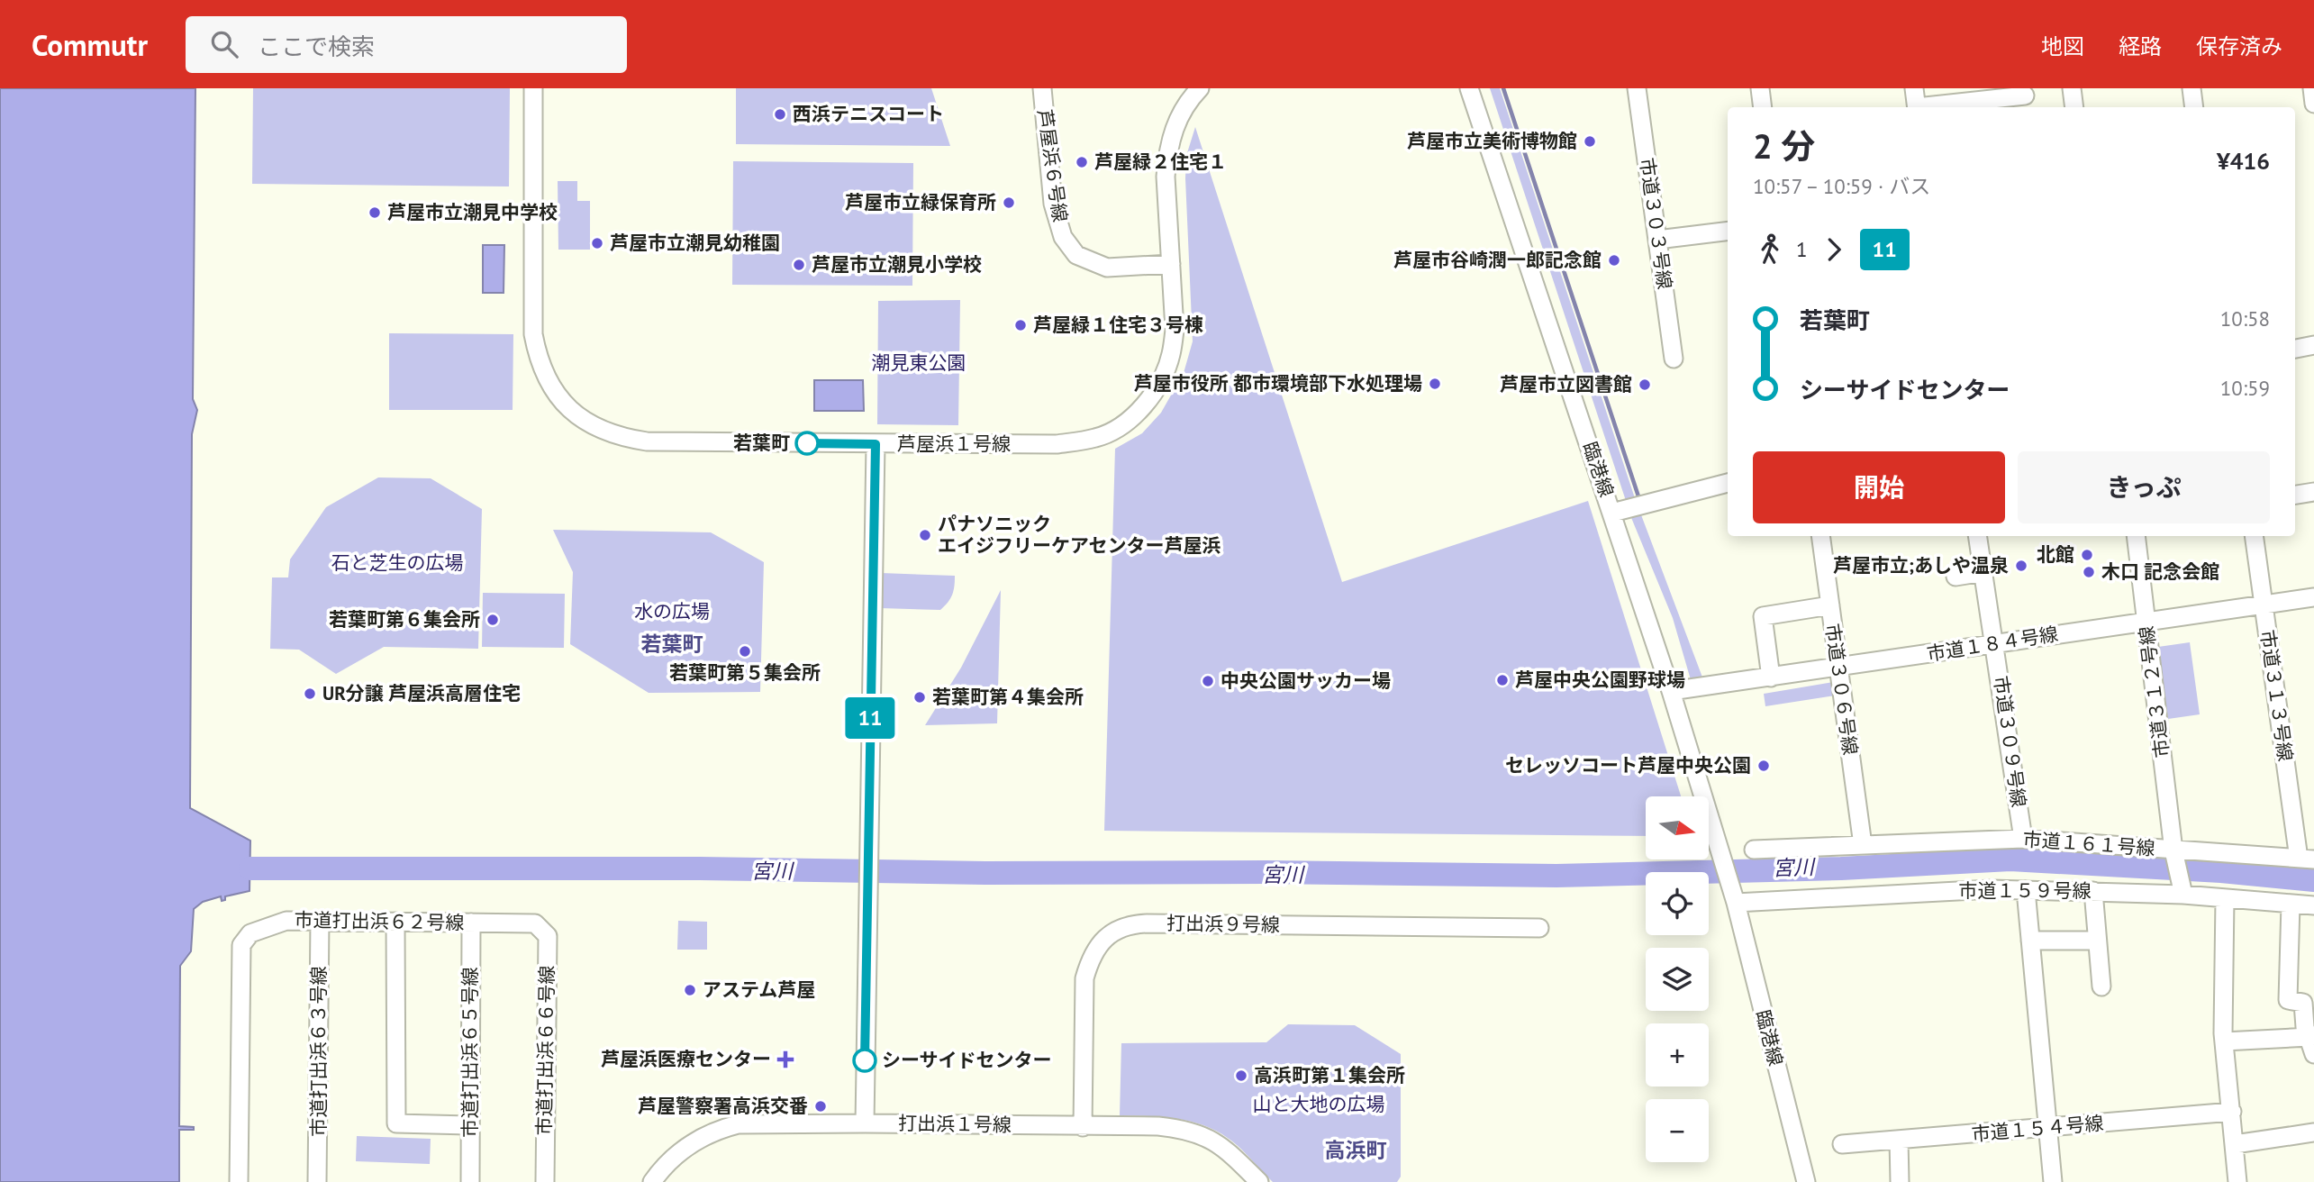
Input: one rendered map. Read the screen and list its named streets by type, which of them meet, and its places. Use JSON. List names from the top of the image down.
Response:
{
  "streets": {
    "street": [
      "芦屋浜６号線",
      "市道３０３号線",
      "芦屋浜１号線",
      "臨港線",
      "市道１８４号線",
      "市道３０６号線",
      "市道３１２号線",
      "市道３１３号線",
      "市道３０９号線",
      "市道１６１号線",
      "市道１５９号線",
      "市道打出浜６２号線",
      "打出浜９号線",
      "市道打出浜６６号線",
      "市道打出浜６３号線",
      "市道打出浜６５号線",
      "打出浜１号線",
      "市道１５４号線"
    ]
  },
  "crossings": [
    ["芦屋浜６号線", "芦屋浜１号線"],
    ["臨港線", "市道１８４号線"],
    ["臨港線", "市道１５９号線"],
    ["市道１８４号線", "市道３０６号線"],
    ["市道１８４号線", "市道３１２号線"],
    ["市道１８４号線", "市道３１３号線"],
    ["市道１８４号線", "市道３０９号線"],
    ["市道３０６号線", "市道１６１号線"],
    ["市道３１２号線", "市道１６１号線"],
    ["市道３１２号線", "市道１５９号線"],
    ["市道３１３号線", "市道１６１号線"],
    ["市道３０９号線", "市道１６１号線"],
    ["市道打出浜６２号線", "市道打出浜６６号線"],
    ["市道打出浜６２号線", "市道打出浜６３号線"],
    ["市道打出浜６２号線", "市道打出浜６５号線"],
    ["打出浜９号線", "打出浜１号線"]
  ],
  "districts": ["若葉町", "高浜町"],
  "water": ["宮川"],
  "parks": [
    "潮見東公園",
    "石と芝生の広場",
    "水の広場",
    "山と大地の広場"
  ],
  "places": {
    "other": [
      "西浜テニスコート",
      "芦屋市立美術博物館",
      "芦屋緑２住宅１",
      "芦屋市立緑保育所",
      "芦屋市立潮見中学校",
      "芦屋市立潮見幼稚園",
      "芦屋市谷崎潤一郎記念館",
      "芦屋市立潮見小学校",
      "芦屋緑１住宅３号棟",
      "芦屋市役所 都市環境部下水処理場",
      "芦屋市立図書館",
      "若葉町",
      "パナソニック エイジフリーケアセンター芦屋浜",
      "北館",
      "芦屋市立;あしや温泉",
      "木口 記念会館",
      "若葉町第６集会所",
      "若葉町第５集会所",
      "芦屋中央公園野球場",
      "中央公園サッカー場",
      "UR分譲 芦屋浜高層住宅",
      "若葉町第４集会所",
      "セレッソコート芦屋中央公園",
      "アステム芦屋",
      "シーサイドセンター",
      "高浜町第１集会所",
      "芦屋警察署高浜交番"
    ],
    "health": ["芦屋浜医療センター"]
  },
  "lines": ["bus line 11"],
  "north": "right",
  "page": {
    "header": "Commutr",
    "search": "ここで検索",
    "nav": ["地図", "経路", "保存済み"],
    "on_map": "11",
    "heading": ["2 分", "10:57 – 10:59 · バス", "¥416"],
    "legs": ["1", "11"],
    "list": [
      {
        "name": "若葉町",
        "value": "10:58"
      },
      {
        "name": "シーサイドセンター",
        "value": "10:59"
      }
    ],
    "buttons": ["開始", "きっぷ"],
    "map_buttons": ["+", "−"]
  }
}
